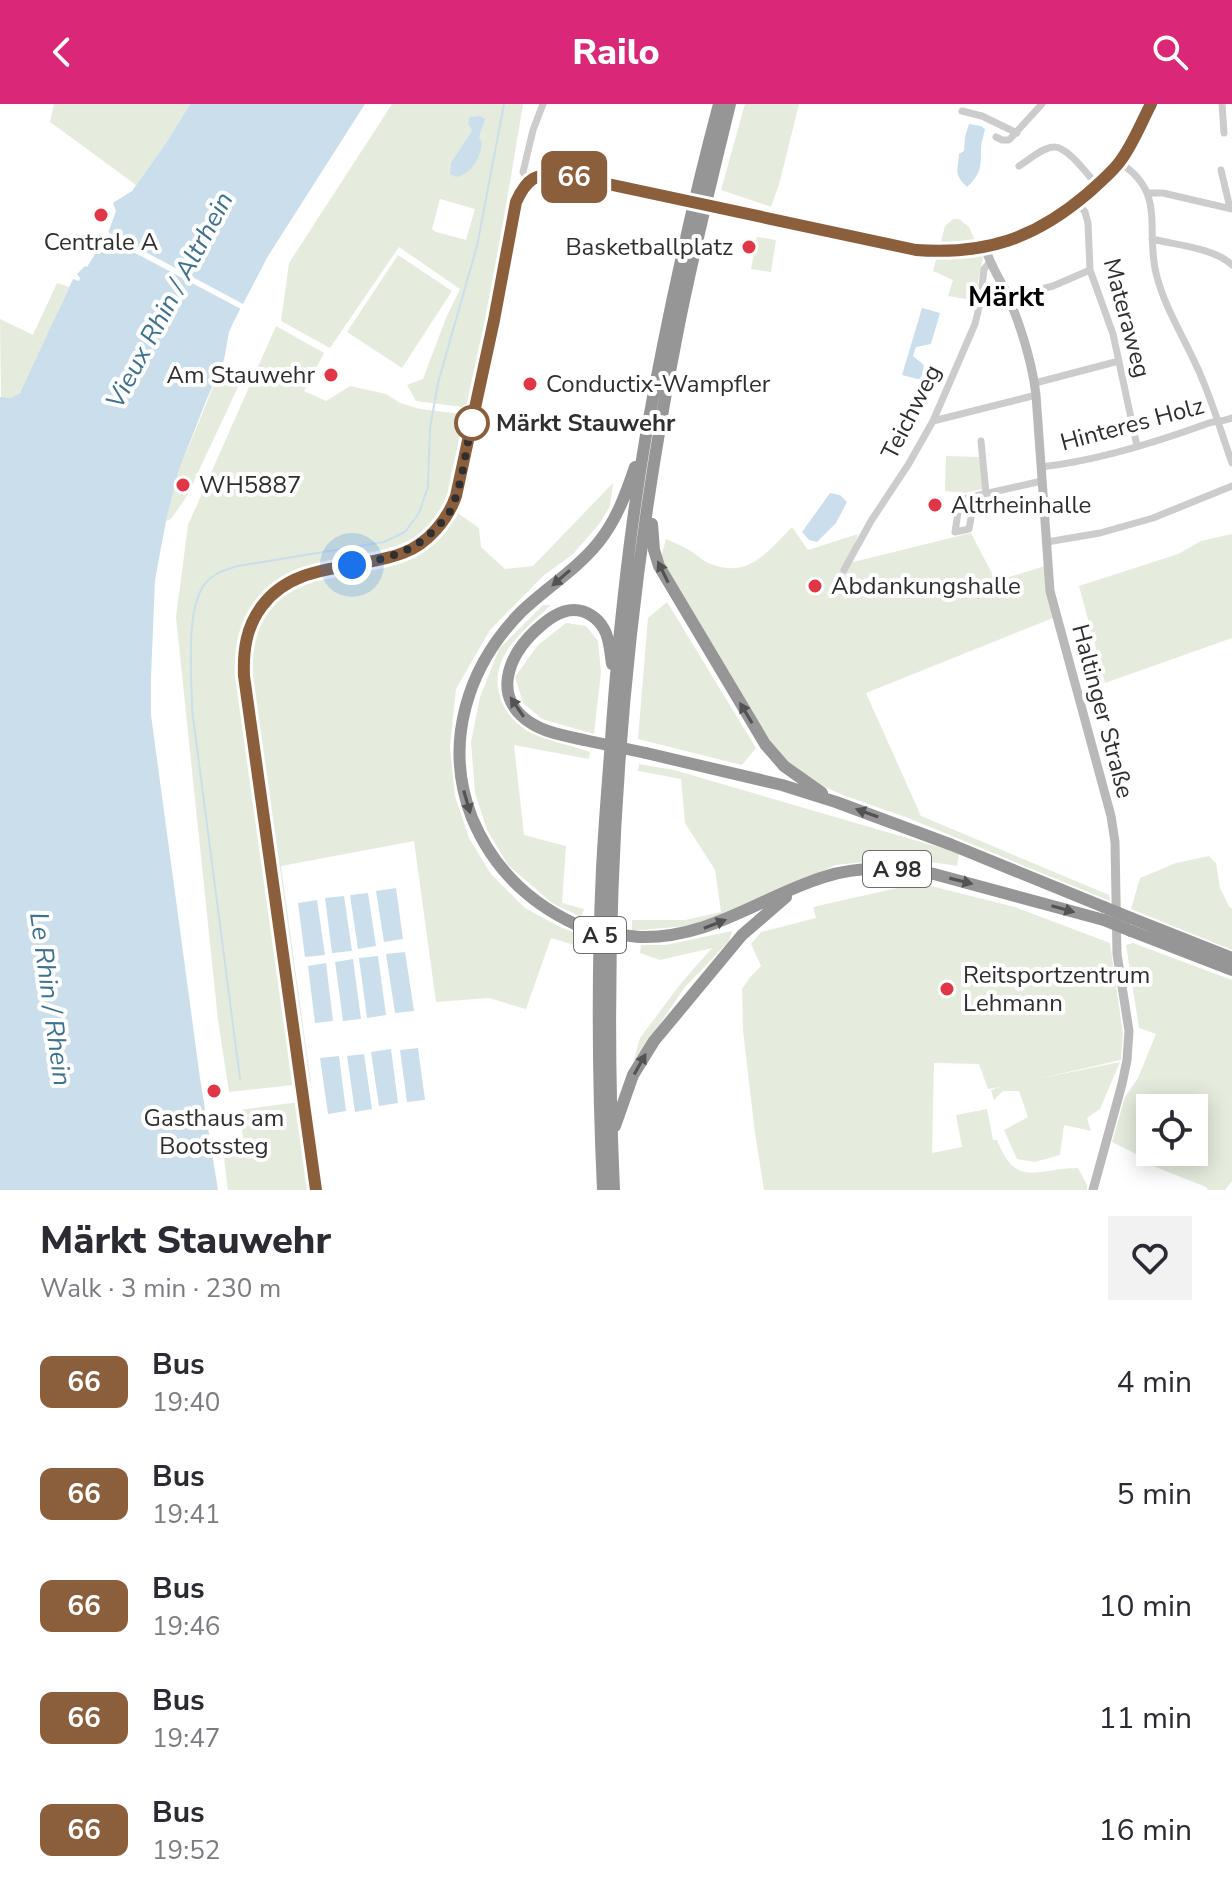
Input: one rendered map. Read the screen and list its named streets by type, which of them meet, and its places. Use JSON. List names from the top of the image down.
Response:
{
  "streets": {
    "highway": ["A 98", "A 5"],
    "street": [
      "Materaweg",
      "Teichweg",
      "Hinteres Holz",
      "Haltinger Straße"
    ]
  },
  "crossings": [
    ["Materaweg", "Hinteres Holz"],
    ["Teichweg", "Haltinger Straße"],
    ["Hinteres Holz", "Haltinger Straße"]
  ],
  "districts": ["Märkt"],
  "water": ["Vieux Rhin / Altrhein", "Le Rhin / Rhein"],
  "places": [
    "Centrale A",
    "Basketballplatz",
    "Am Stauwehr",
    "Conductix-Wampfler",
    "Märkt Stauwehr",
    "WH5887",
    "Altrheinhalle",
    "Abdankungshalle",
    "Reitsportzentrum Lehmann",
    "Gasthaus am Bootssteg"
  ],
  "lines": ["bus line 66"],
  "page": {
    "header": "Railo",
    "on_map": "66",
    "heading": ["Märkt Stauwehr", "Walk · 3 min · 230 m"],
    "list": [
      {
        "mark": "66",
        "name": "Bus",
        "note": "19:40",
        "value": "4 min"
      },
      {
        "mark": "66",
        "name": "Bus",
        "note": "19:41",
        "value": "5 min"
      },
      {
        "mark": "66",
        "name": "Bus",
        "note": "19:46",
        "value": "10 min"
      },
      {
        "mark": "66",
        "name": "Bus",
        "note": "19:47",
        "value": "11 min"
      },
      {
        "mark": "66",
        "name": "Bus",
        "note": "19:52",
        "value": "16 min"
      }
    ]
  }
}
